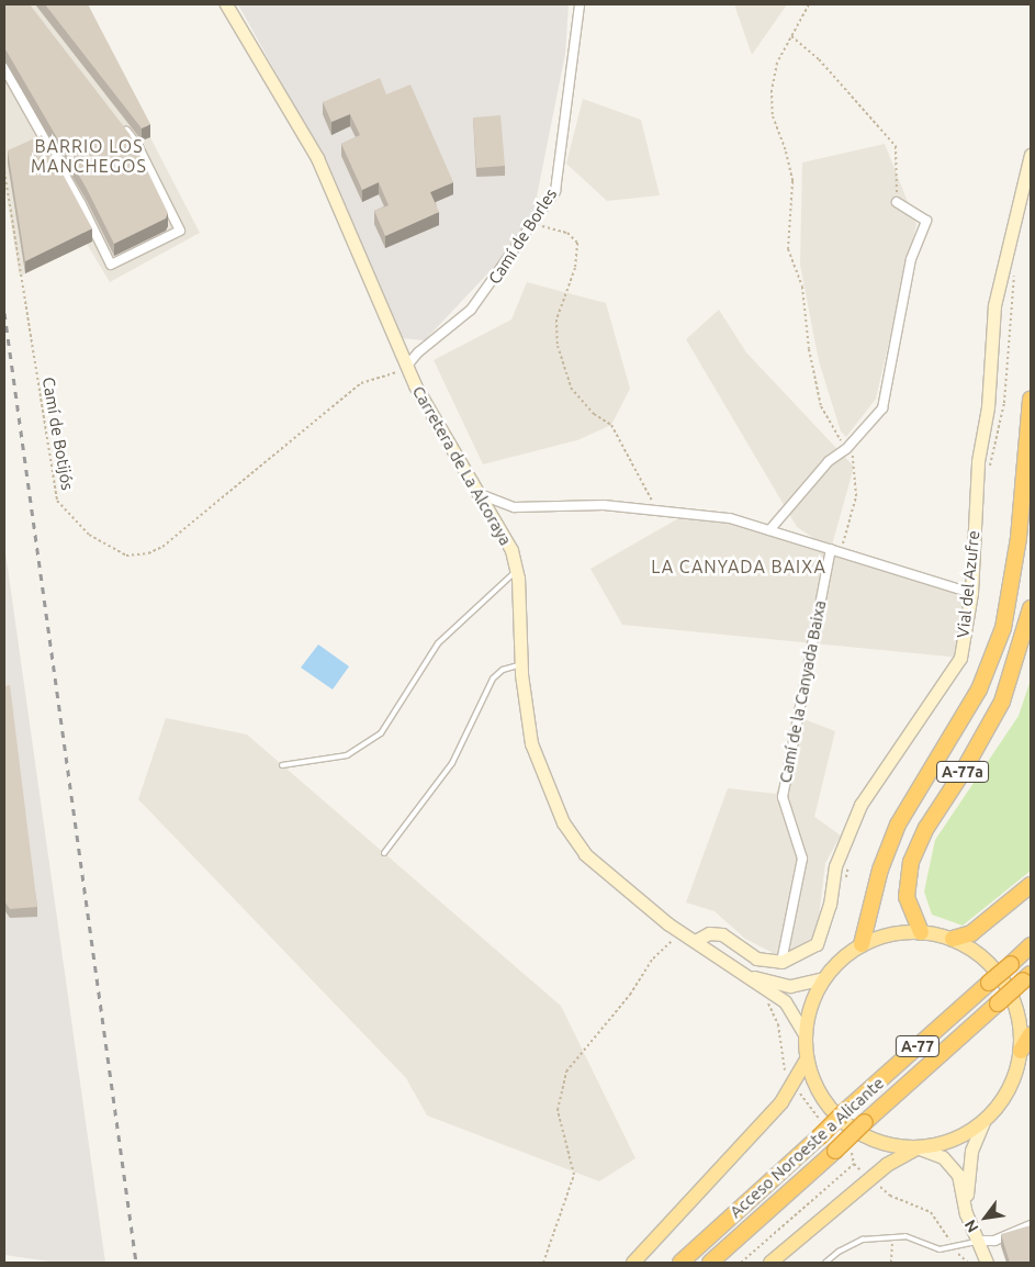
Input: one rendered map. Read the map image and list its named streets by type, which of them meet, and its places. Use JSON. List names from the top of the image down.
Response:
{
  "streets": {
    "highway": ["A-77a", "A-77", "Acceso Noroeste a Alicante"],
    "street": [
      "Camí de Borles",
      "Carretera de La Alcoraya",
      "Vial del Azufre",
      "Camí de la Canyada Baixa"
    ],
    "path": ["Camí de Botijós"]
  },
  "crossings": [
    ["Camí de Borles", "Camí de Botijós"],
    ["Camí de Borles", "Carretera de La Alcoraya"],
    ["Camí de Botijós", "Carretera de La Alcoraya"],
    ["Vial del Azufre", "Camí de la Canyada Baixa"]
  ],
  "districts": ["BARRIO LOS MANCHEGOS", "LA CANYADA BAIXA"],
  "north": "bottom left"
}
